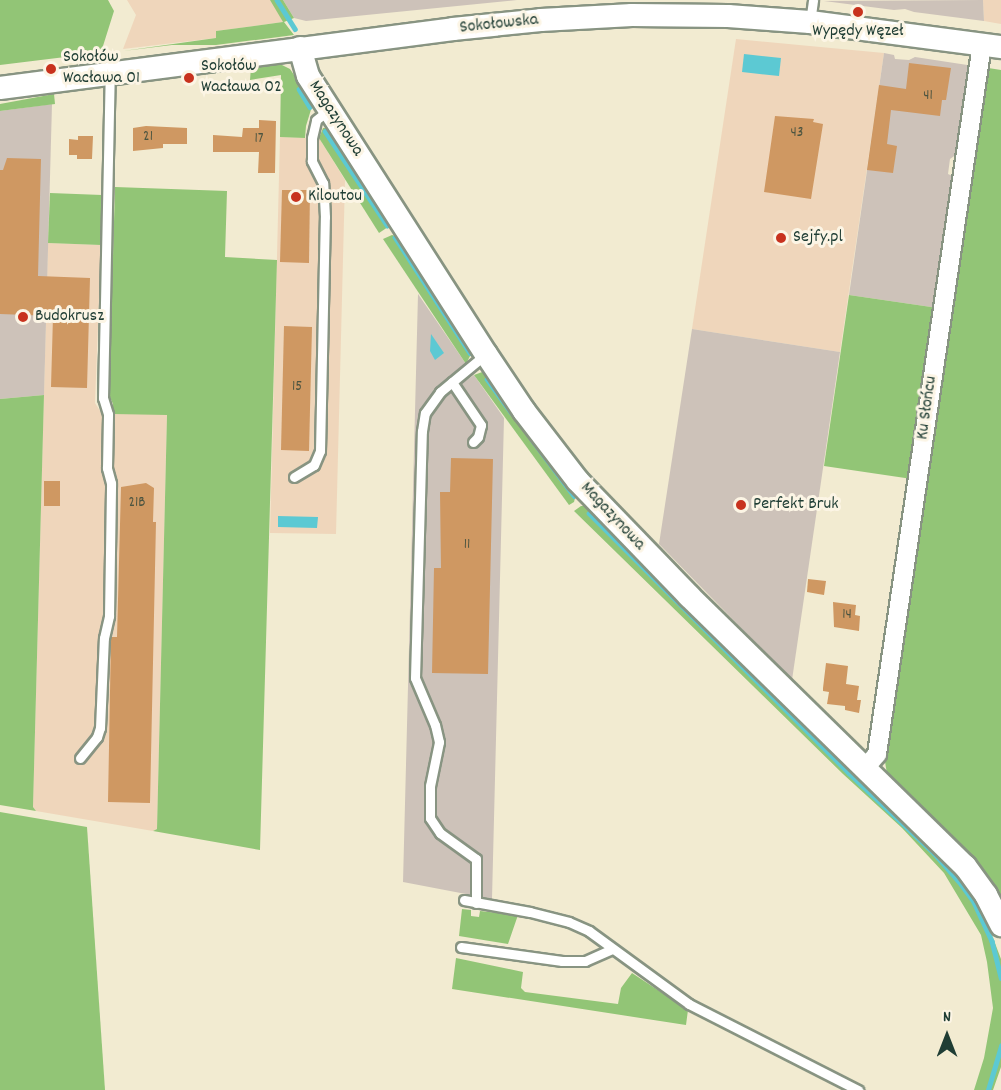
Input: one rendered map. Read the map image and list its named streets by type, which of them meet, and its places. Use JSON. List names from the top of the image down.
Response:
{
  "streets": {
    "street": ["Sokołowska", "Magazynowa", "Ku Słońcu"]
  },
  "crossings": [
    ["Sokołowska", "Magazynowa"],
    ["Sokołowska", "Ku Słońcu"],
    ["Magazynowa", "Ku Słońcu"]
  ],
  "places": [
    "Wypędy Węzeł",
    "Sokołów Wacława 01",
    "Sokołów Wacława 02",
    "Kiloutou",
    "Sejfy.pl",
    "Budokrusz",
    "Perfekt Bruk"
  ],
  "house_numbers": [
    "41",
    "43",
    "21",
    "17",
    "15",
    "21B",
    "11",
    "14"
  ],
  "north": "top"
}
